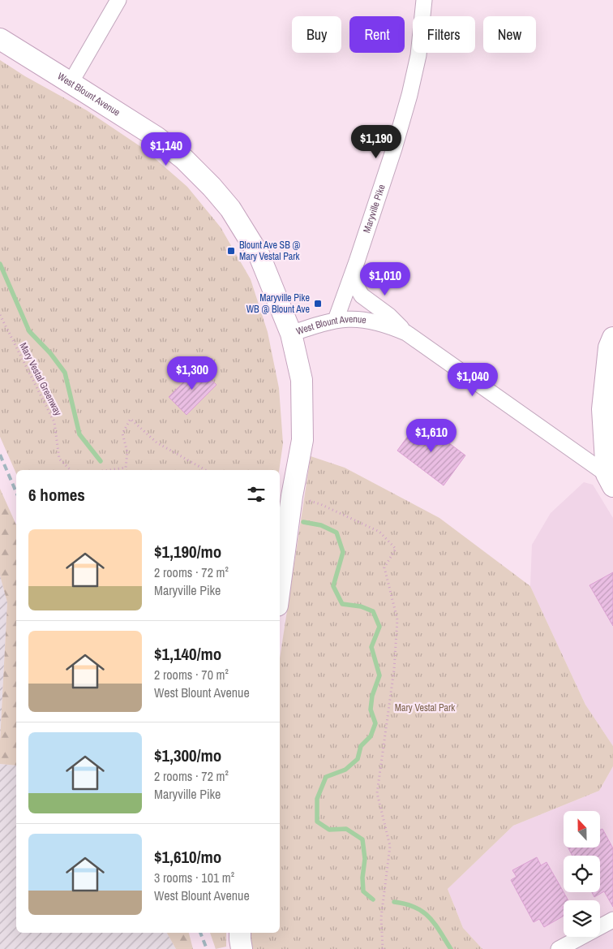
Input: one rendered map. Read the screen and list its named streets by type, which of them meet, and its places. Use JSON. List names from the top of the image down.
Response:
{
  "streets": {
    "street": ["West Blount Avenue", "Maryville Pike"],
    "path": ["Mary Vestal Greenway"]
  },
  "crossings": [
    ["West Blount Avenue", "Maryville Pike"]
  ],
  "parks": ["Mary Vestal Park"],
  "places": {
    "transit": ["Blount Ave SB @ Mary Vestal Park", "Maryville Pike WB @ Blount Ave"]
  },
  "north": "top",
  "page": {
    "chip": [
      "Buy",
      "Rent",
      "Filters",
      "New"
    ],
    "price": [
      "$1,190",
      "$1,140",
      "$1,010",
      "$1,300",
      "$1,040",
      "$1,610"
    ],
    "heading": "6 homes",
    "list": [
      {
        "name": "$1,190/mo",
        "note": "2 rooms · 72 m² · Maryville Pike"
      },
      {
        "name": "$1,140/mo",
        "note": "2 rooms · 70 m² · West Blount Avenue"
      },
      {
        "name": "$1,300/mo",
        "note": "2 rooms · 72 m² · Maryville Pike"
      },
      {
        "name": "$1,610/mo",
        "note": "3 rooms · 101 m² · West Blount Avenue"
      }
    ]
  }
}
